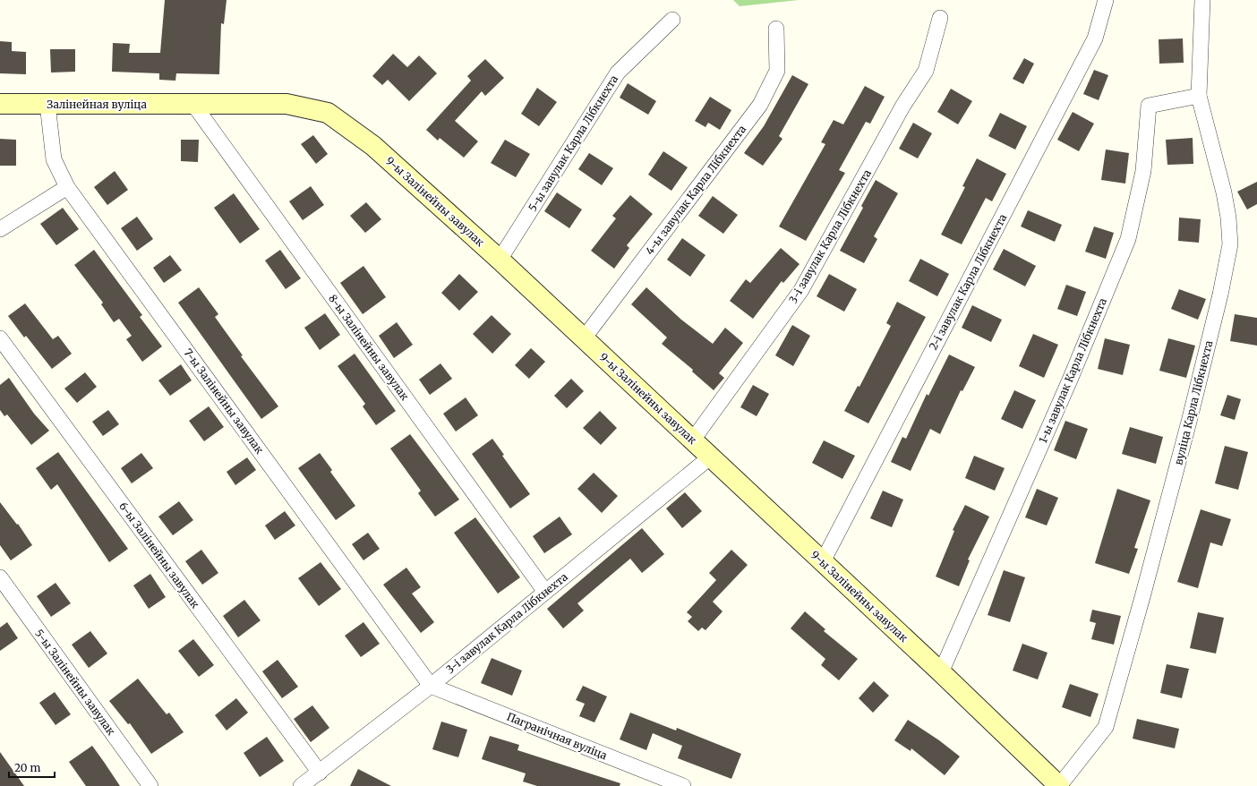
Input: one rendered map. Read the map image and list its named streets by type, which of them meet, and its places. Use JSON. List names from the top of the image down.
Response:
{
  "streets": {
    "street": [
      "Залінейная вуліца",
      "5-ы завулак Карла Лібкнехта",
      "4-ы завулак Карла Лібкнехта",
      "9-ы Залінейны завулак",
      "3-і завулак Карла Лібкнехта",
      "2-і завулак Карла Лібкнехта",
      "8-ы Залінейны завулак",
      "1-ы завулак Карла Лібкнехта",
      "7-ы Залінейны завулак",
      "вуліца Карла Лібкнехта",
      "6-ы Залінейны завулак",
      "5-ы Залінейны завулак",
      "Пагранічная вуліца"
    ]
  },
  "crossings": [
    ["Залінейная вуліца", "9-ы Залінейны завулак"],
    ["Залінейная вуліца", "8-ы Залінейны завулак"],
    ["Залінейная вуліца", "7-ы Залінейны завулак"],
    ["5-ы завулак Карла Лібкнехта", "9-ы Залінейны завулак"],
    ["4-ы завулак Карла Лібкнехта", "9-ы Залінейны завулак"],
    ["9-ы Залінейны завулак", "3-і завулак Карла Лібкнехта"],
    ["9-ы Залінейны завулак", "2-і завулак Карла Лібкнехта"],
    ["9-ы Залінейны завулак", "8-ы Залінейны завулак"],
    ["9-ы Залінейны завулак", "1-ы завулак Карла Лібкнехта"],
    ["9-ы Залінейны завулак", "вуліца Карла Лібкнехта"],
    ["3-і завулак Карла Лібкнехта", "8-ы Залінейны завулак"],
    ["3-і завулак Карла Лібкнехта", "7-ы Залінейны завулак"],
    ["3-і завулак Карла Лібкнехта", "6-ы Залінейны завулак"],
    ["3-і завулак Карла Лібкнехта", "Пагранічная вуліца"],
    ["1-ы завулак Карла Лібкнехта", "вуліца Карла Лібкнехта"],
    ["7-ы Залінейны завулак", "Пагранічная вуліца"]
  ],
  "scale_bar": "20 m"
}
